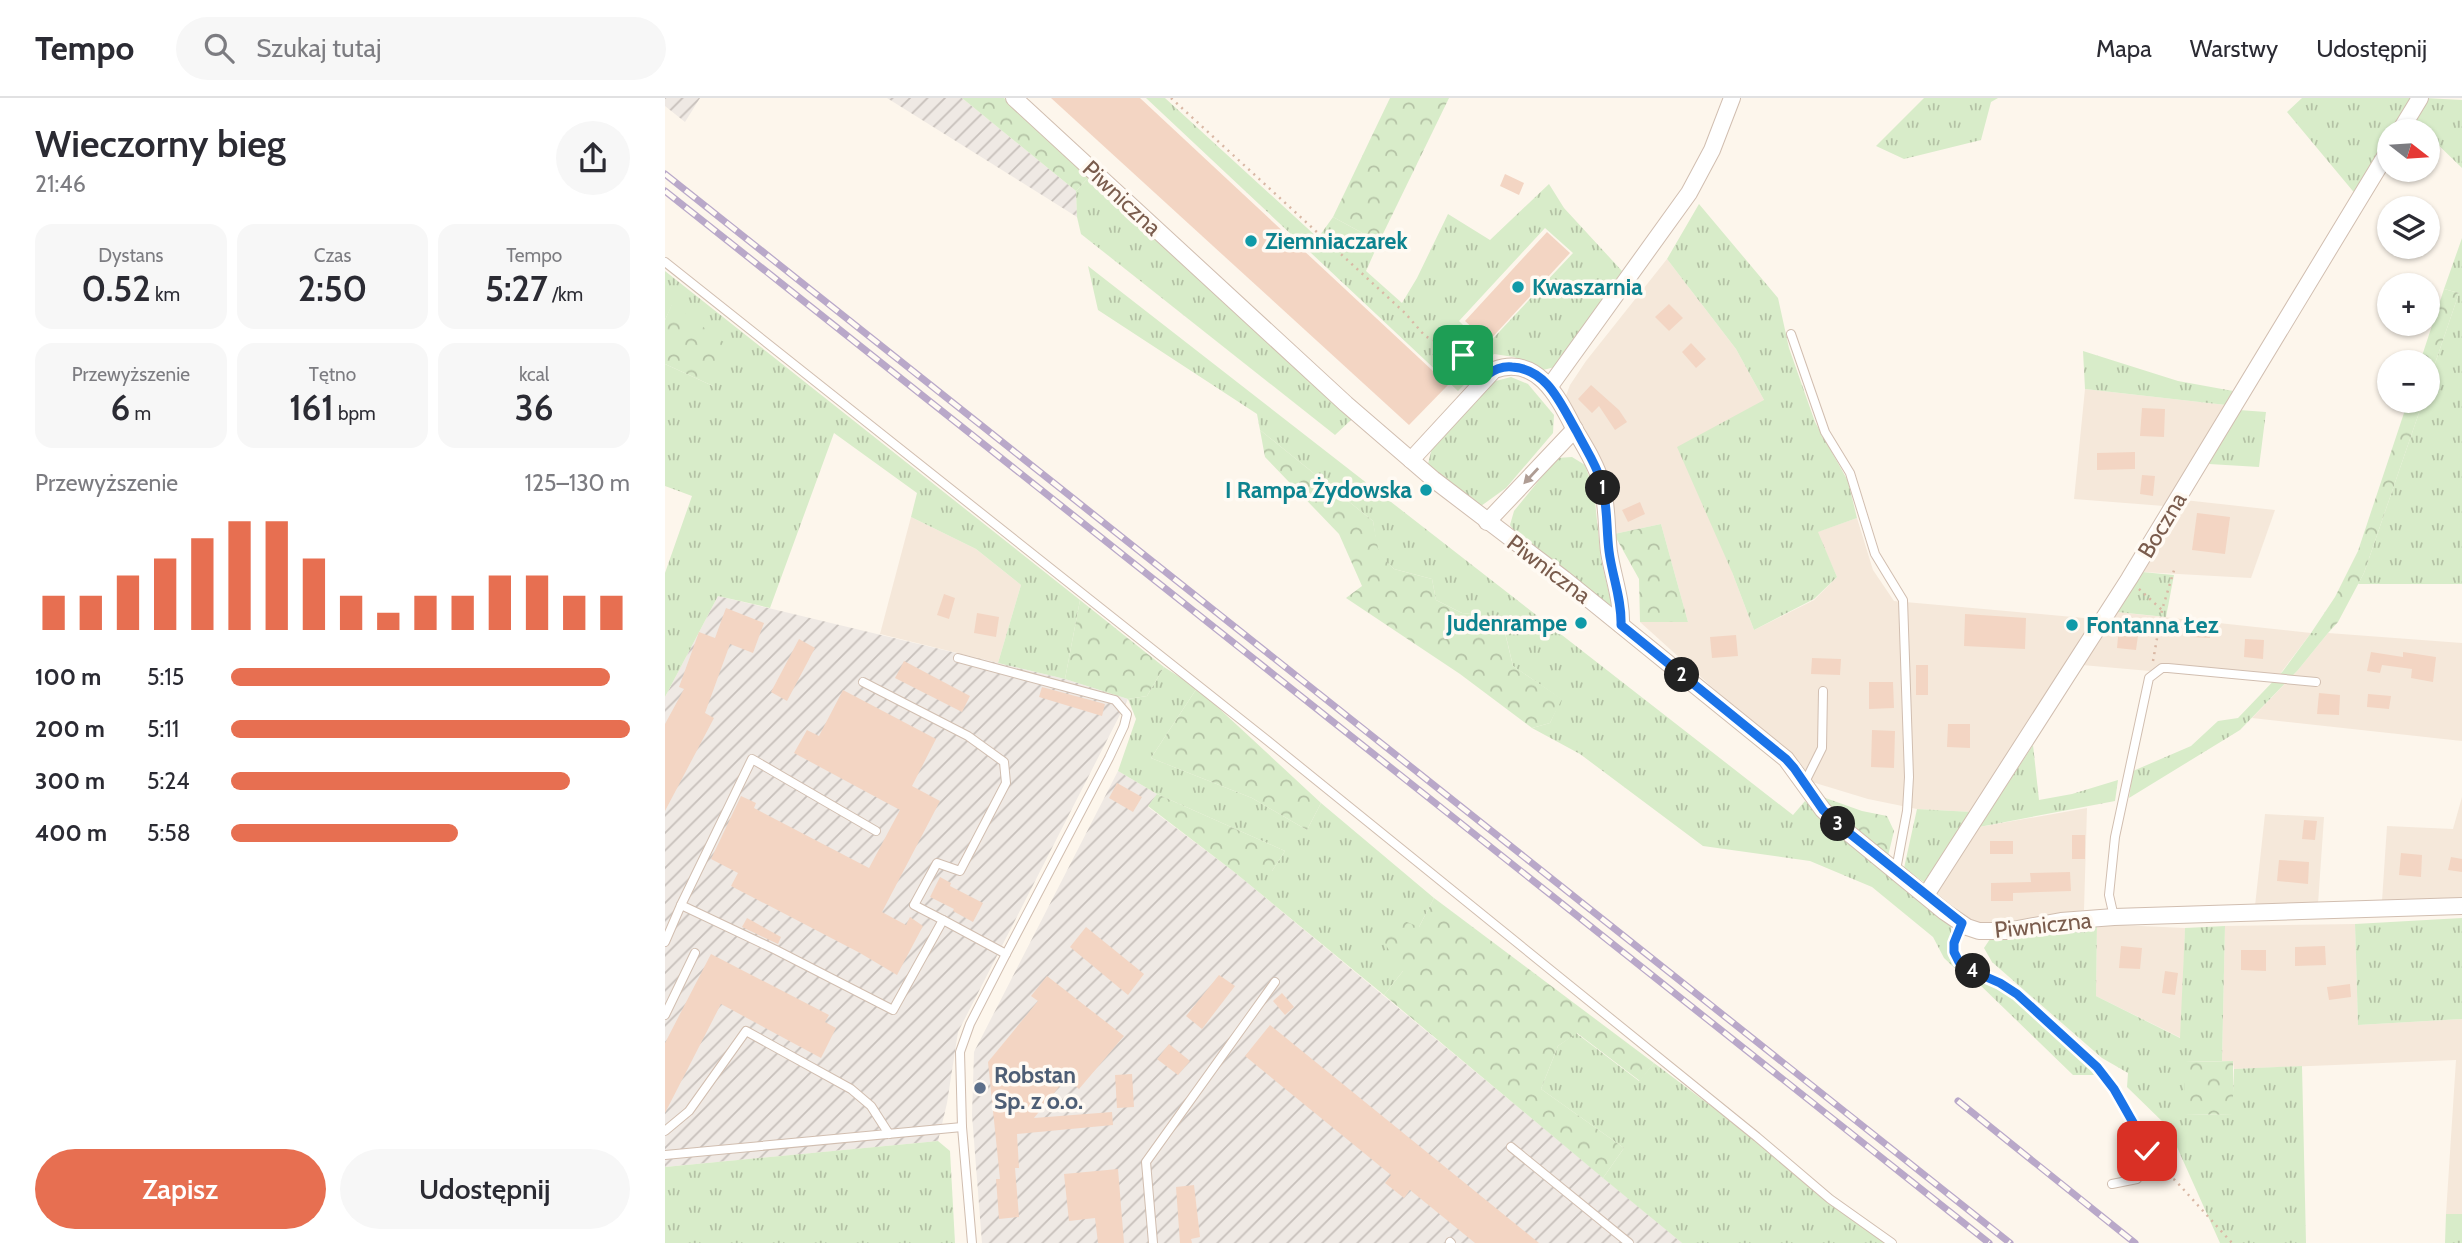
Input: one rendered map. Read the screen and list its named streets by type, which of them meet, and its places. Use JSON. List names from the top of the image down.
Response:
{
  "streets": {
    "street": ["Piwniczna", "Boczna"]
  },
  "crossings": [
    ["Piwniczna", "Boczna"]
  ],
  "places": [
    "Ziemniaczarek",
    "Kwaszarnia",
    "I Rampa Żydowska",
    "Judenrampe",
    "Fontanna Łez",
    "Robstan Sp. z o.o."
  ],
  "north": "right",
  "page": {
    "header": "Tempo",
    "search": "Szukaj tutaj",
    "nav": ["Mapa", "Warstwy", "Udostępnij"],
    "heading": ["Wieczorny bieg", "21:46"],
    "map_buttons": ["+", "−"],
    "stats": [
      ["Dystans", "0.52 km"],
      ["Czas", "2:50"],
      ["Tempo", "5:27 /km"],
      ["Przewyższenie", "6 m"],
      ["Tętno", "161 bpm"],
      ["kcal", "36"]
    ],
    "chart": ["Przewyższenie", "125–130 m"],
    "pins": [
      "1",
      "2",
      "3",
      "4"
    ],
    "list": [
      {
        "name": "100 m",
        "note": "5:15"
      },
      {
        "name": "200 m",
        "note": "5:11"
      },
      {
        "name": "300 m",
        "note": "5:24"
      },
      {
        "name": "400 m",
        "note": "5:58"
      }
    ],
    "buttons": ["Zapisz", "Udostępnij"]
  }
}
